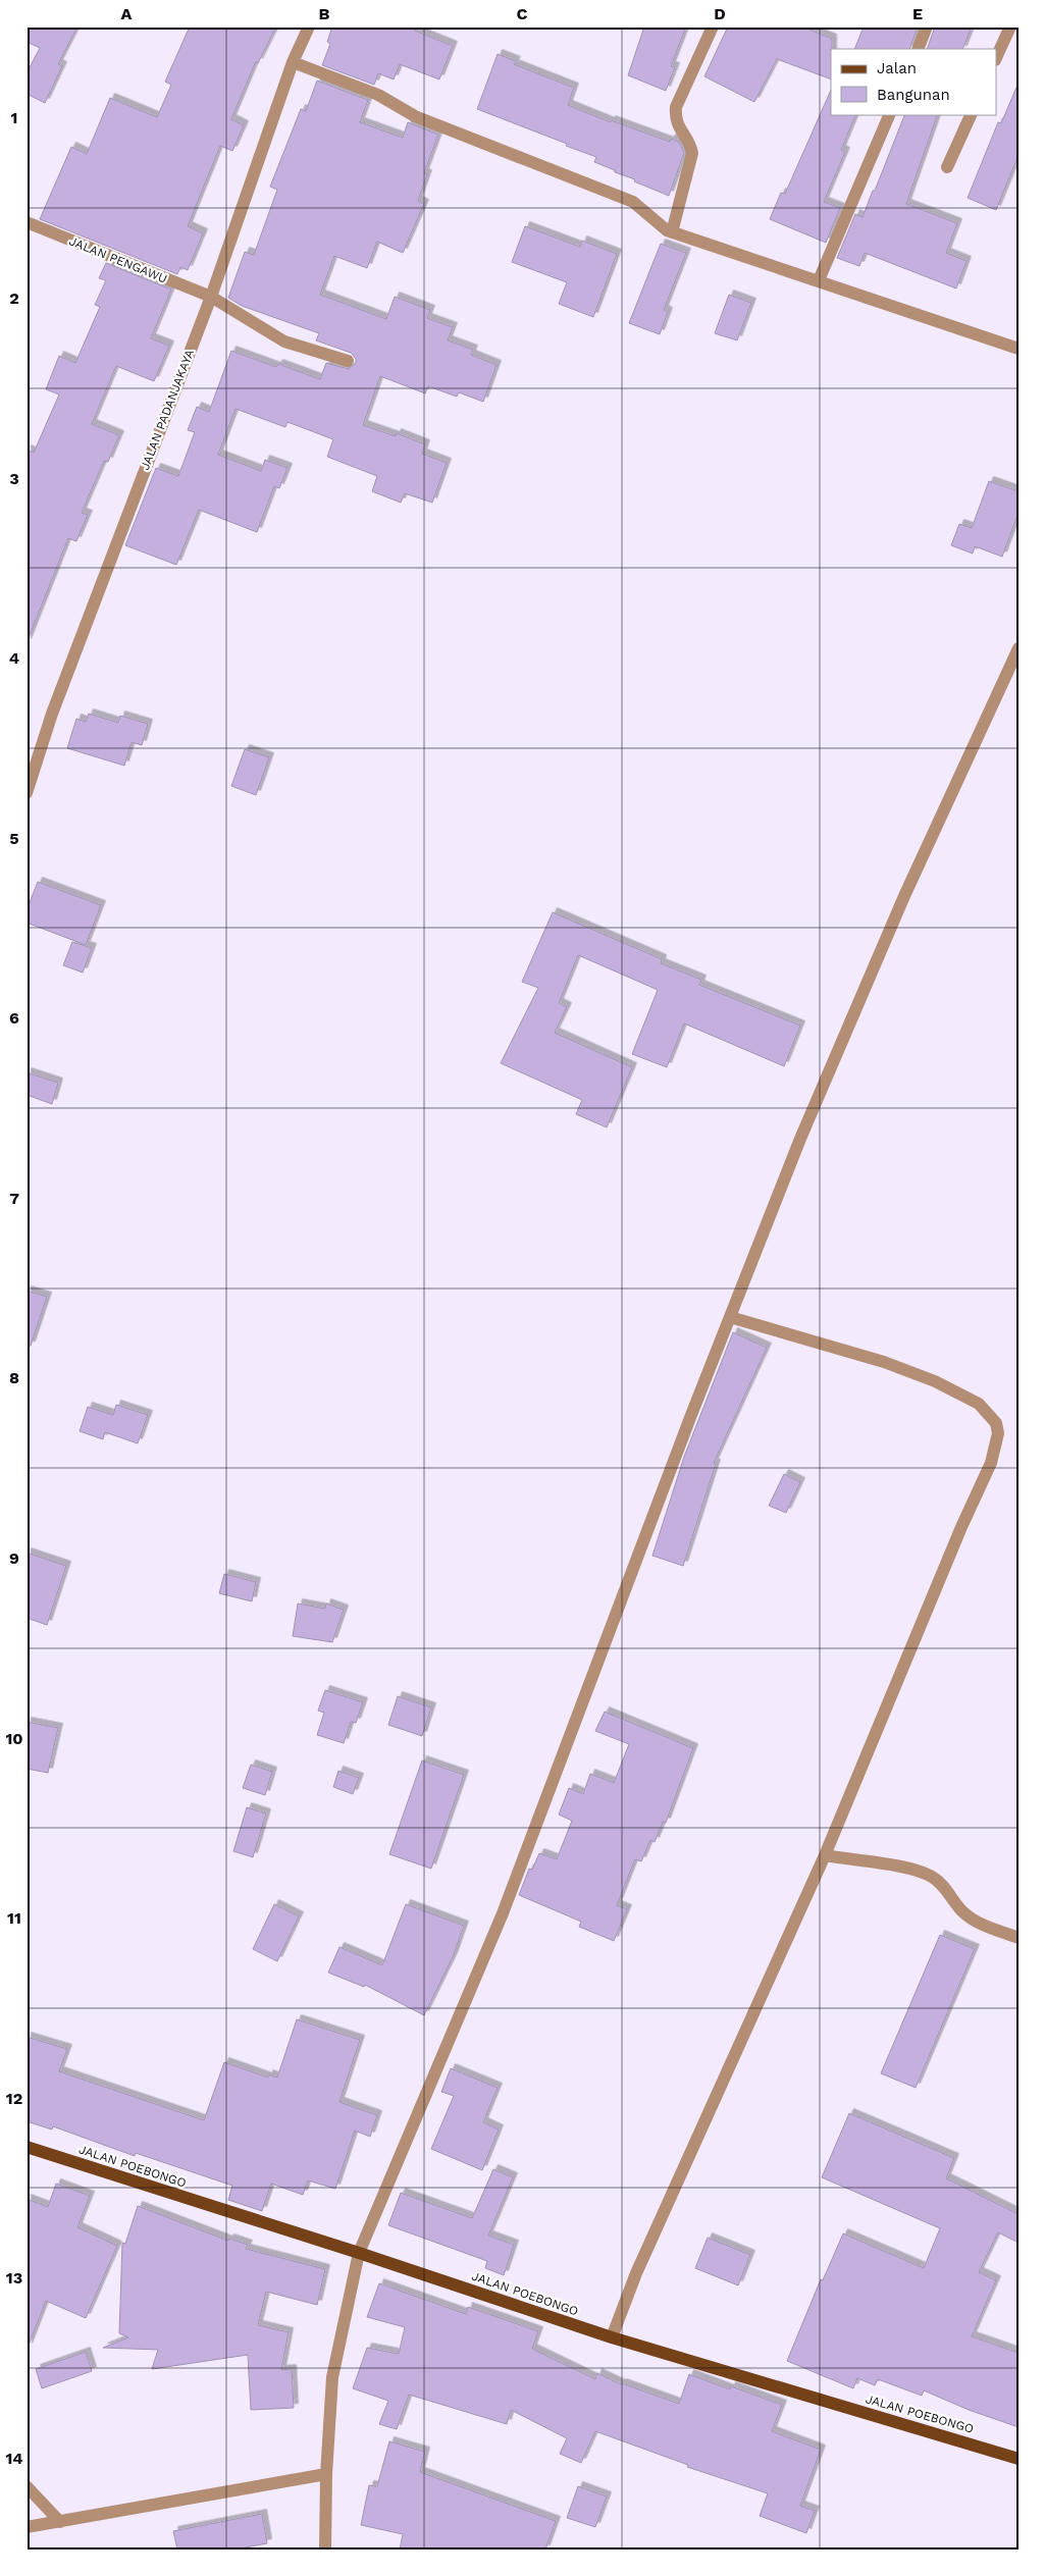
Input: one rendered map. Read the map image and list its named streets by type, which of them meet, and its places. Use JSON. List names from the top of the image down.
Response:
{
  "streets": {
    "main road": ["JALAN POEBONGO"],
    "street": ["JALAN PENGAWU", "JALAN PADANJAKAYA"]
  },
  "crossings": [
    ["JALAN PENGAWU", "JALAN PADANJAKAYA"]
  ],
  "legend": ["Jalan", "Bangunan"],
  "grid": {
    "columns": [
      "A",
      "B",
      "C",
      "D",
      "E"
    ],
    "rows": [
      "1",
      "2",
      "3",
      "4",
      "5",
      "6",
      "7",
      "8",
      "9",
      "10",
      "11",
      "12",
      "13",
      "14"
    ]
  }
}
